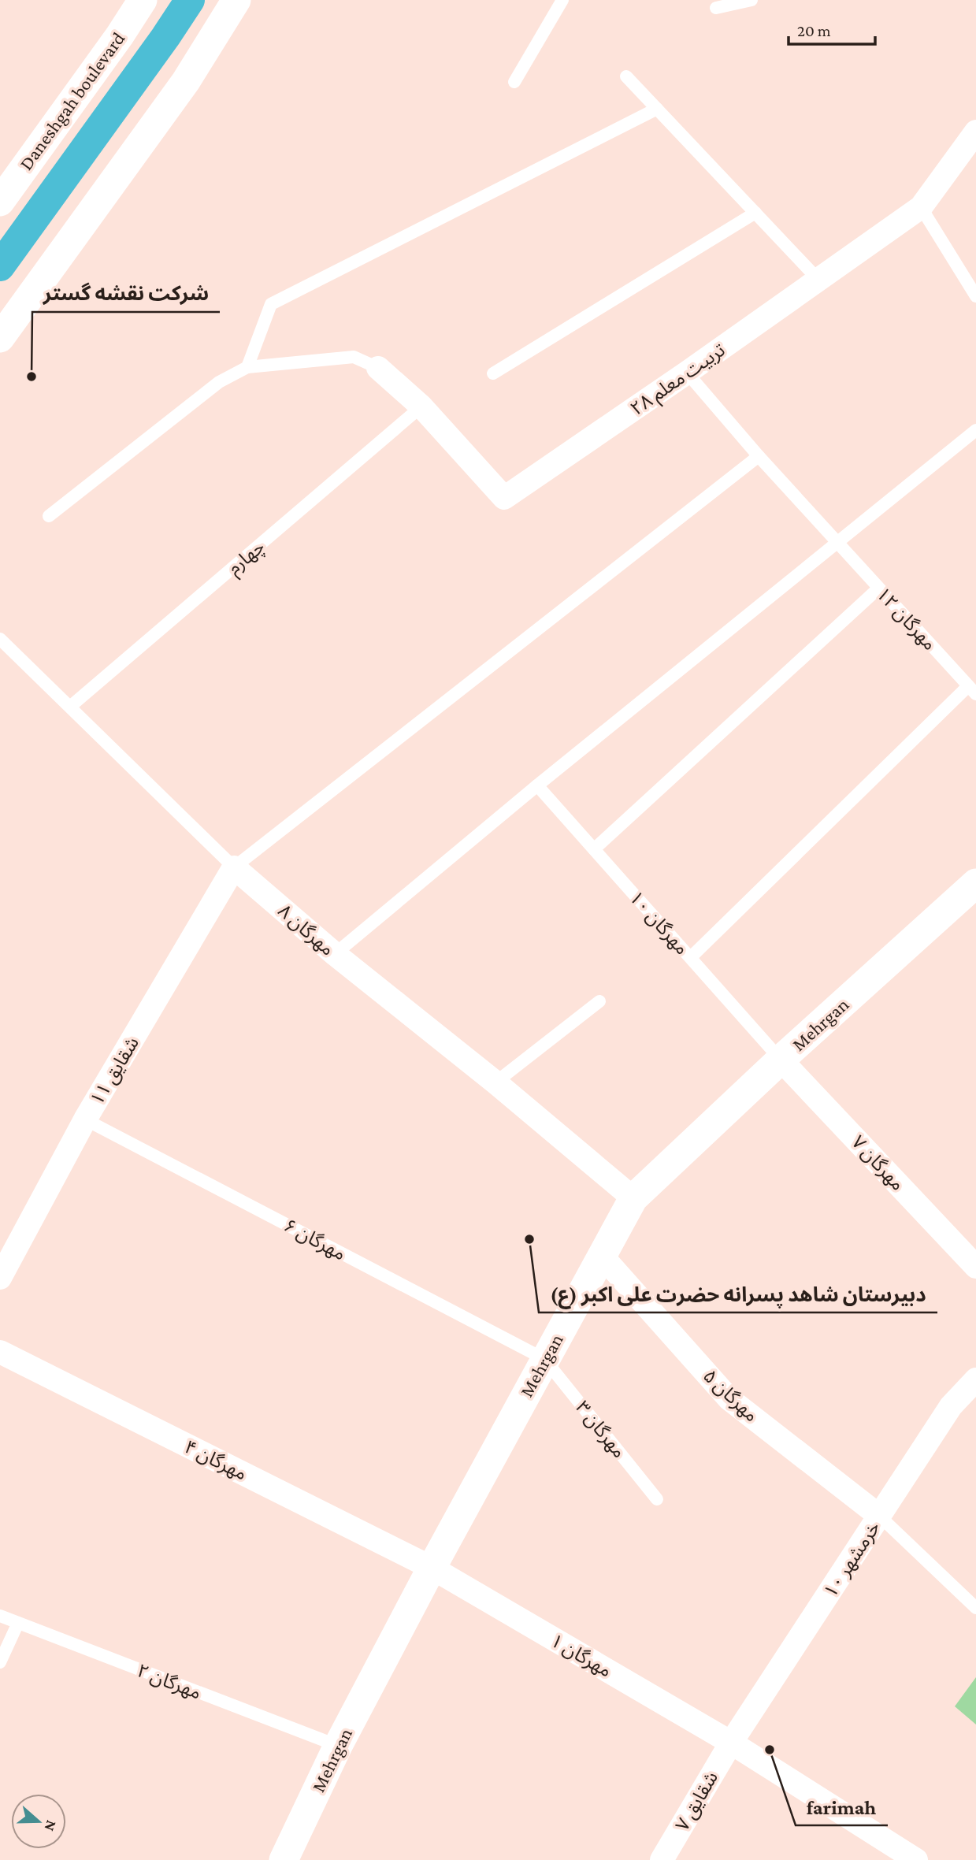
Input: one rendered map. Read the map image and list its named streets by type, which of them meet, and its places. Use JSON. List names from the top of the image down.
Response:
{
  "streets": {
    "street": [
      "Daneshgah boulevard",
      "تربیت معلم ۲۸",
      "مهرگان ۸",
      "Mehrgan",
      "شقایق ۱۱",
      "مهرگان ۷",
      "مهرگان ۵",
      "مهرگان ۴",
      "خرمشهر ۱۰",
      "مهرگان ۱",
      "شقایق ۷"
    ],
    "lane": [
      "چهارم",
      "مهرگان ۱۲",
      "مهرگان ۱۰",
      "مهرگان ۶",
      "مهرگان ۳",
      "مهرگان ۲"
    ]
  },
  "crossings": [
    ["تربیت معلم ۲۸", "چهارم"],
    ["تربیت معلم ۲۸", "مهرگان ۱۲"],
    ["چهارم", "مهرگان ۸"],
    ["مهرگان ۱۰", "Mehrgan"],
    ["مهرگان ۱۰", "مهرگان ۷"],
    ["مهرگان ۸", "Mehrgan"],
    ["مهرگان ۸", "شقایق ۱۱"],
    ["Mehrgan", "مهرگان ۷"],
    ["Mehrgan", "مهرگان ۶"],
    ["Mehrgan", "مهرگان ۵"],
    ["Mehrgan", "مهرگان ۳"],
    ["Mehrgan", "مهرگان ۴"],
    ["Mehrgan", "مهرگان ۱"],
    ["Mehrgan", "مهرگان ۲"],
    ["شقایق ۱۱", "مهرگان ۶"],
    ["مهرگان ۶", "مهرگان ۳"],
    ["مهرگان ۵", "خرمشهر ۱۰"],
    ["مهرگان ۴", "مهرگان ۱"],
    ["خرمشهر ۱۰", "مهرگان ۱"],
    ["خرمشهر ۱۰", "شقایق ۷"],
    ["مهرگان ۱", "شقایق ۷"]
  ],
  "places": ["شرکت نقشه گستر", "دبیرستان شاهد پسرانه حضرت علی اکبر (ع)", "farimah"],
  "scale_bar": "20 m",
  "north": "right"
}
